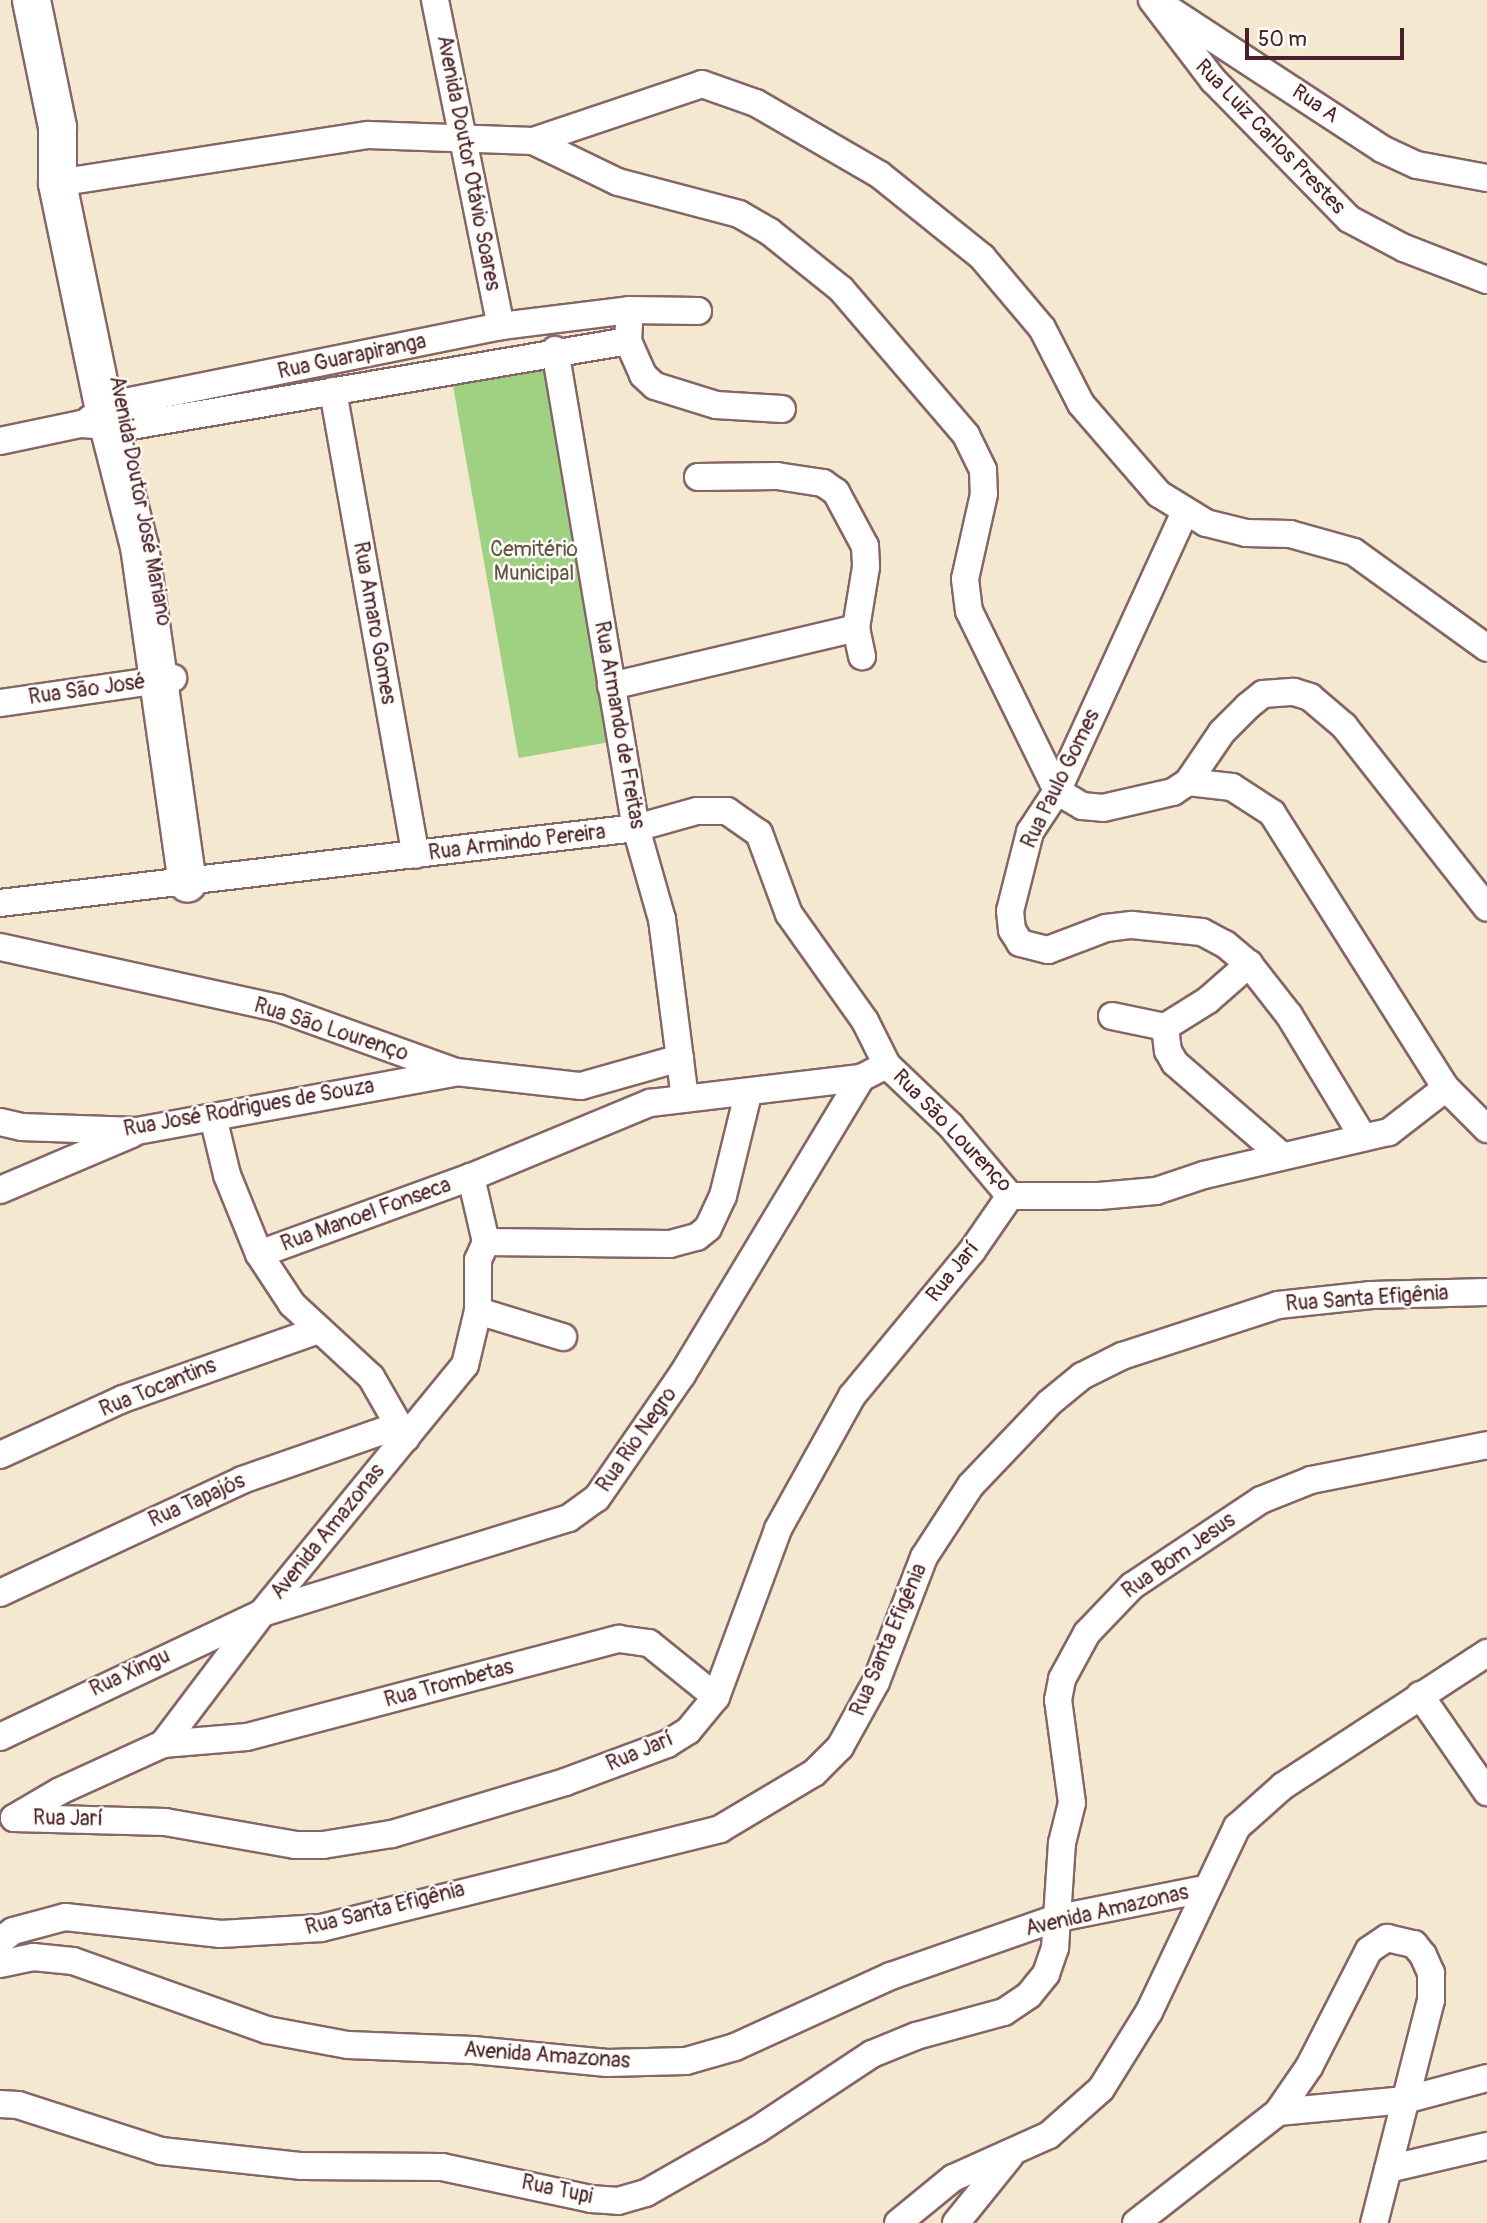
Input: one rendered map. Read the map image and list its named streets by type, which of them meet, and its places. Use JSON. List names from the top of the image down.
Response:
{
  "streets": {
    "street": [
      "Rua A",
      "Rua Luiz Carlos Prestes",
      "Avenida Doutor Otávio Soares",
      "Rua Guarapiranga",
      "Avenida Doutor José Mariano",
      "Rua Amaro Gomes",
      "Rua São José",
      "Rua Armando de Freitas",
      "Rua Paulo Gomes",
      "Rua Armindo Pereira",
      "Rua São Lourenço",
      "Rua José Rodrigues de Souza",
      "Rua Manoel Fonseca",
      "Rua Jarí",
      "Rua Santa Efigênia",
      "Rua Tocantins",
      "Rua Rio Negro",
      "Rua Tapajós",
      "Avenida Amazonas",
      "Rua Bom Jesus",
      "Rua Xingu",
      "Rua Trombetas",
      "Rua Tupi"
    ]
  },
  "crossings": [
    ["Rua A", "Rua Luiz Carlos Prestes"],
    ["Avenida Doutor Otávio Soares", "Rua Guarapiranga"],
    ["Rua Guarapiranga", "Avenida Doutor José Mariano"],
    ["Rua Guarapiranga", "Rua Amaro Gomes"],
    ["Rua Guarapiranga", "Rua Armando de Freitas"],
    ["Avenida Doutor José Mariano", "Rua São José"],
    ["Avenida Doutor José Mariano", "Rua Armindo Pereira"],
    ["Rua Amaro Gomes", "Rua Armindo Pereira"],
    ["Rua Armando de Freitas", "Rua Armindo Pereira"],
    ["Rua Armando de Freitas", "Rua São Lourenço"],
    ["Rua Paulo Gomes", "Rua São Lourenço"],
    ["Rua Armindo Pereira", "Rua São Lourenço"],
    ["Rua São Lourenço", "Rua José Rodrigues de Souza"],
    ["Rua São Lourenço", "Rua Manoel Fonseca"],
    ["Rua São Lourenço", "Rua Jarí"],
    ["Rua São Lourenço", "Rua Rio Negro"],
    ["Rua Manoel Fonseca", "Rua Tocantins"],
    ["Rua Manoel Fonseca", "Rua Tapajós"],
    ["Rua Manoel Fonseca", "Avenida Amazonas"],
    ["Rua Jarí", "Avenida Amazonas"],
    ["Rua Jarí", "Rua Trombetas"],
    ["Rua Rio Negro", "Avenida Amazonas"],
    ["Rua Rio Negro", "Rua Xingu"],
    ["Rua Tapajós", "Avenida Amazonas"],
    ["Avenida Amazonas", "Rua Bom Jesus"],
    ["Avenida Amazonas", "Rua Xingu"],
    ["Avenida Amazonas", "Rua Trombetas"],
    ["Avenida Amazonas", "Rua Tupi"],
    ["Rua Bom Jesus", "Rua Tupi"]
  ],
  "parks": ["Cemitério Municipal"],
  "scale_bar": "50 m"
}
